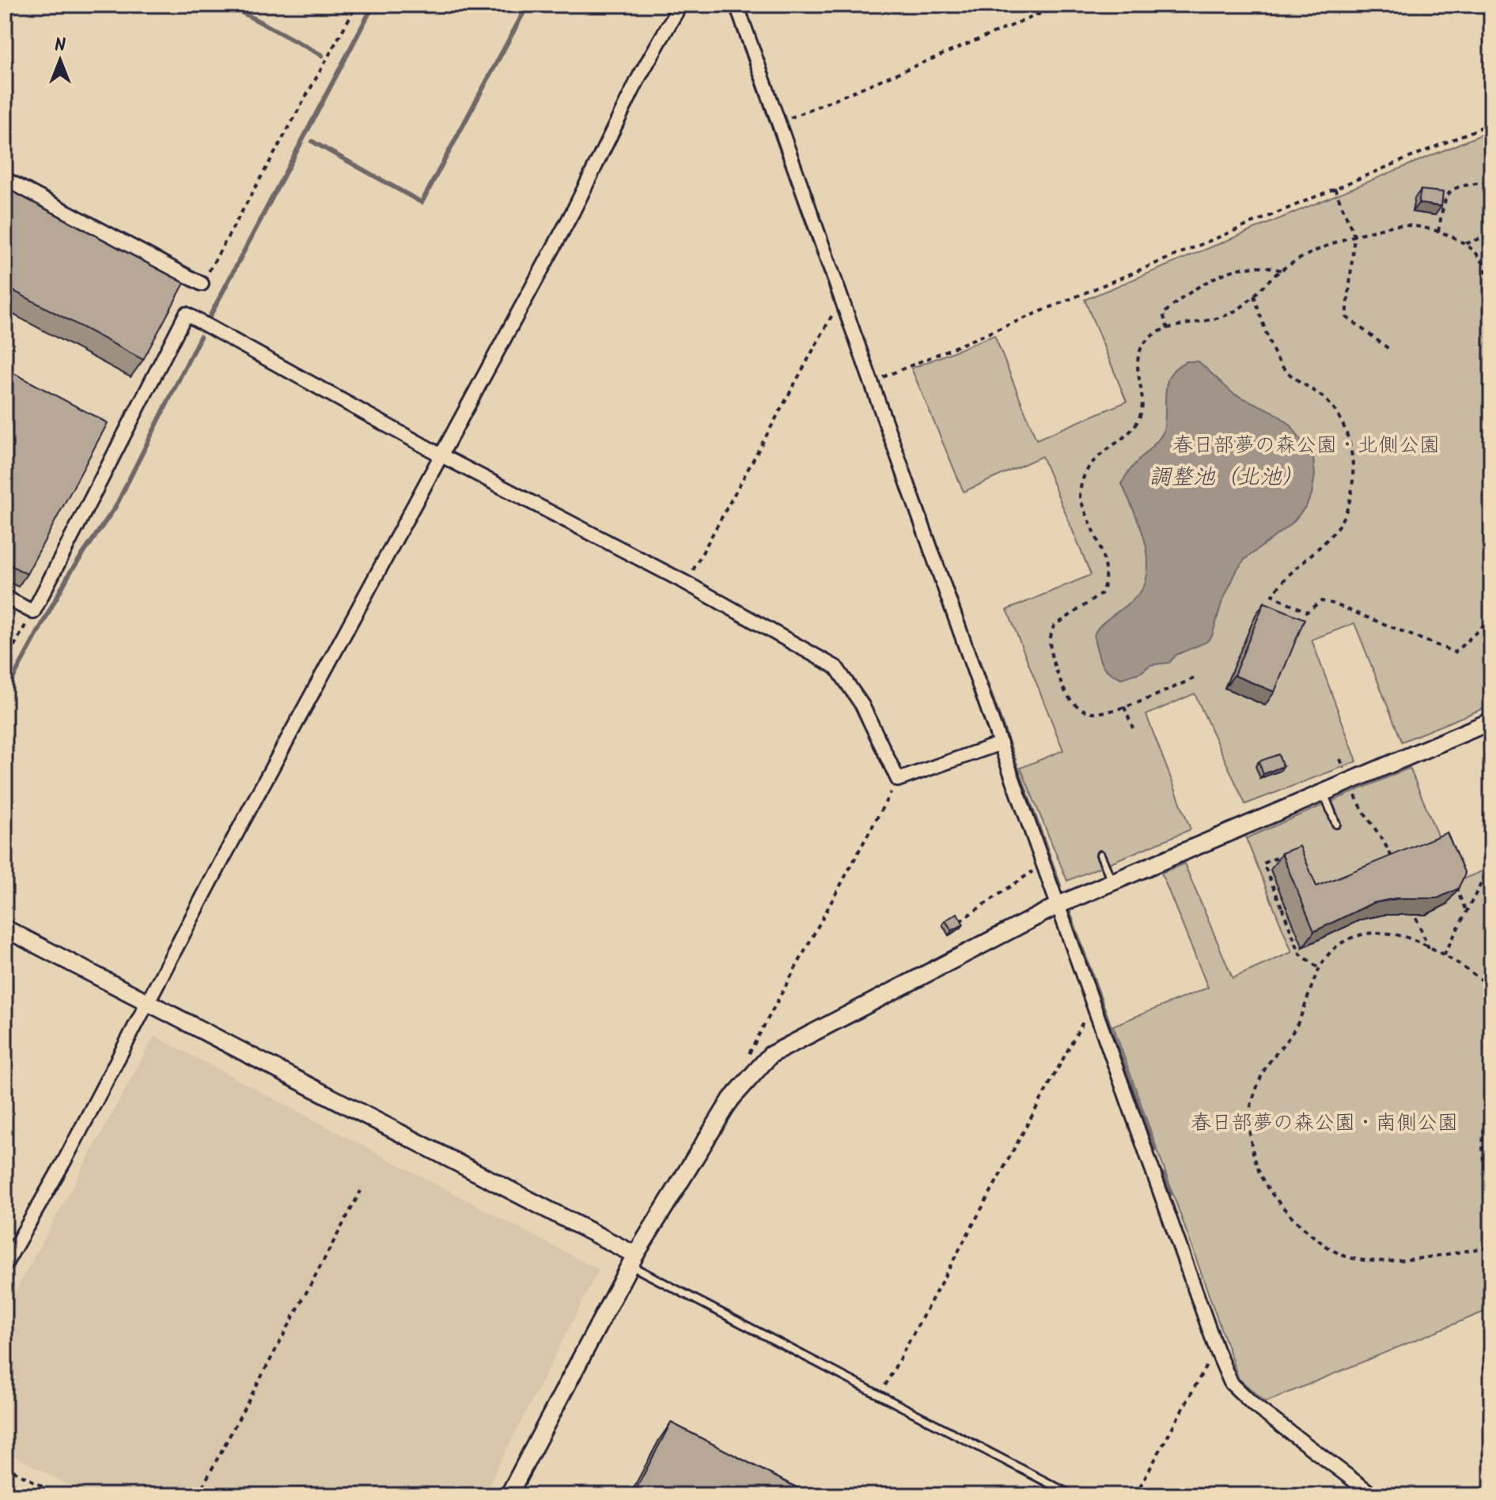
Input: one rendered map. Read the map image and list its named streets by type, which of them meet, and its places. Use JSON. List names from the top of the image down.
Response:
{
  "water": ["調整池（北池）"],
  "parks": ["春日部夢の森公園・北側公園", "春日部夢の森公園・南側公園"],
  "north": "top"
}
